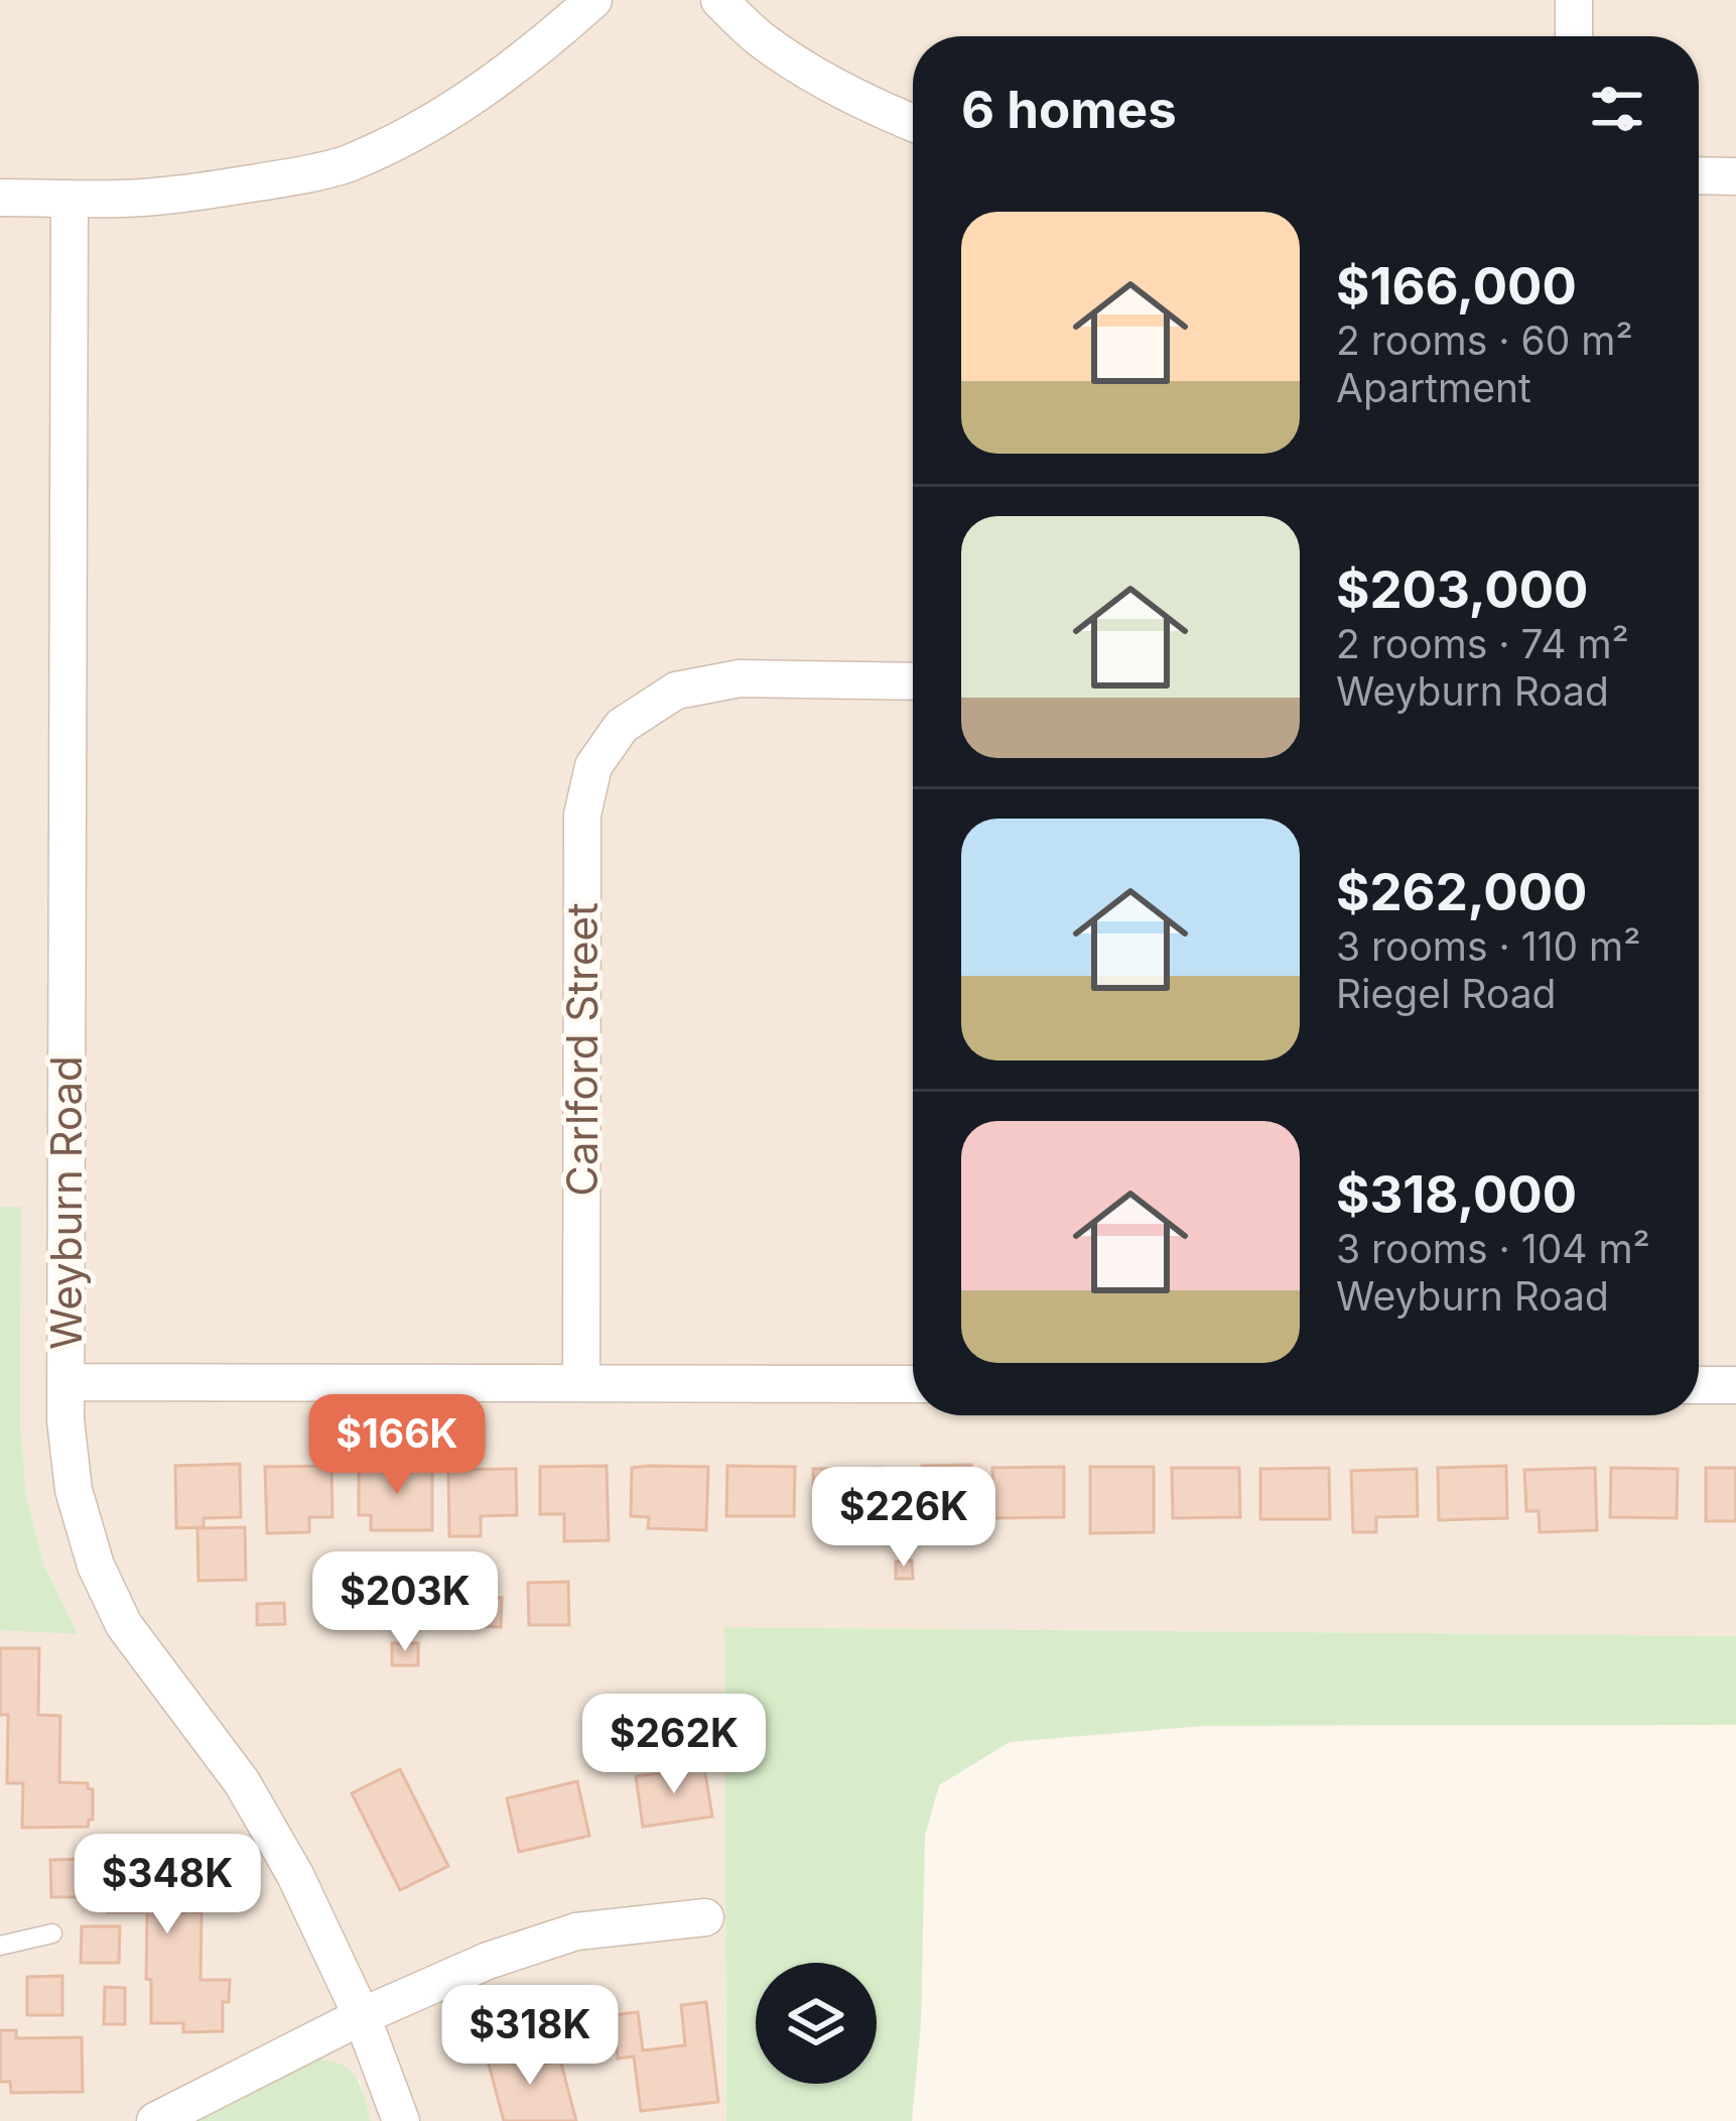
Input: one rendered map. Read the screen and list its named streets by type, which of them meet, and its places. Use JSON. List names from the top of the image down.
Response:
{
  "streets": {
    "street": ["Carlford Street", "Weyburn Road"]
  },
  "page": {
    "heading": "6 homes",
    "list": [
      {
        "name": "$166,000",
        "note": "2 rooms · 60 m² · Apartment"
      },
      {
        "name": "$203,000",
        "note": "2 rooms · 74 m² · Weyburn Road"
      },
      {
        "name": "$262,000",
        "note": "3 rooms · 110 m² · Riegel Road"
      },
      {
        "name": "$318,000",
        "note": "3 rooms · 104 m² · Weyburn Road"
      }
    ],
    "price": [
      "$166K",
      "$226K",
      "$203K",
      "$262K",
      "$348K",
      "$318K"
    ]
  }
}
